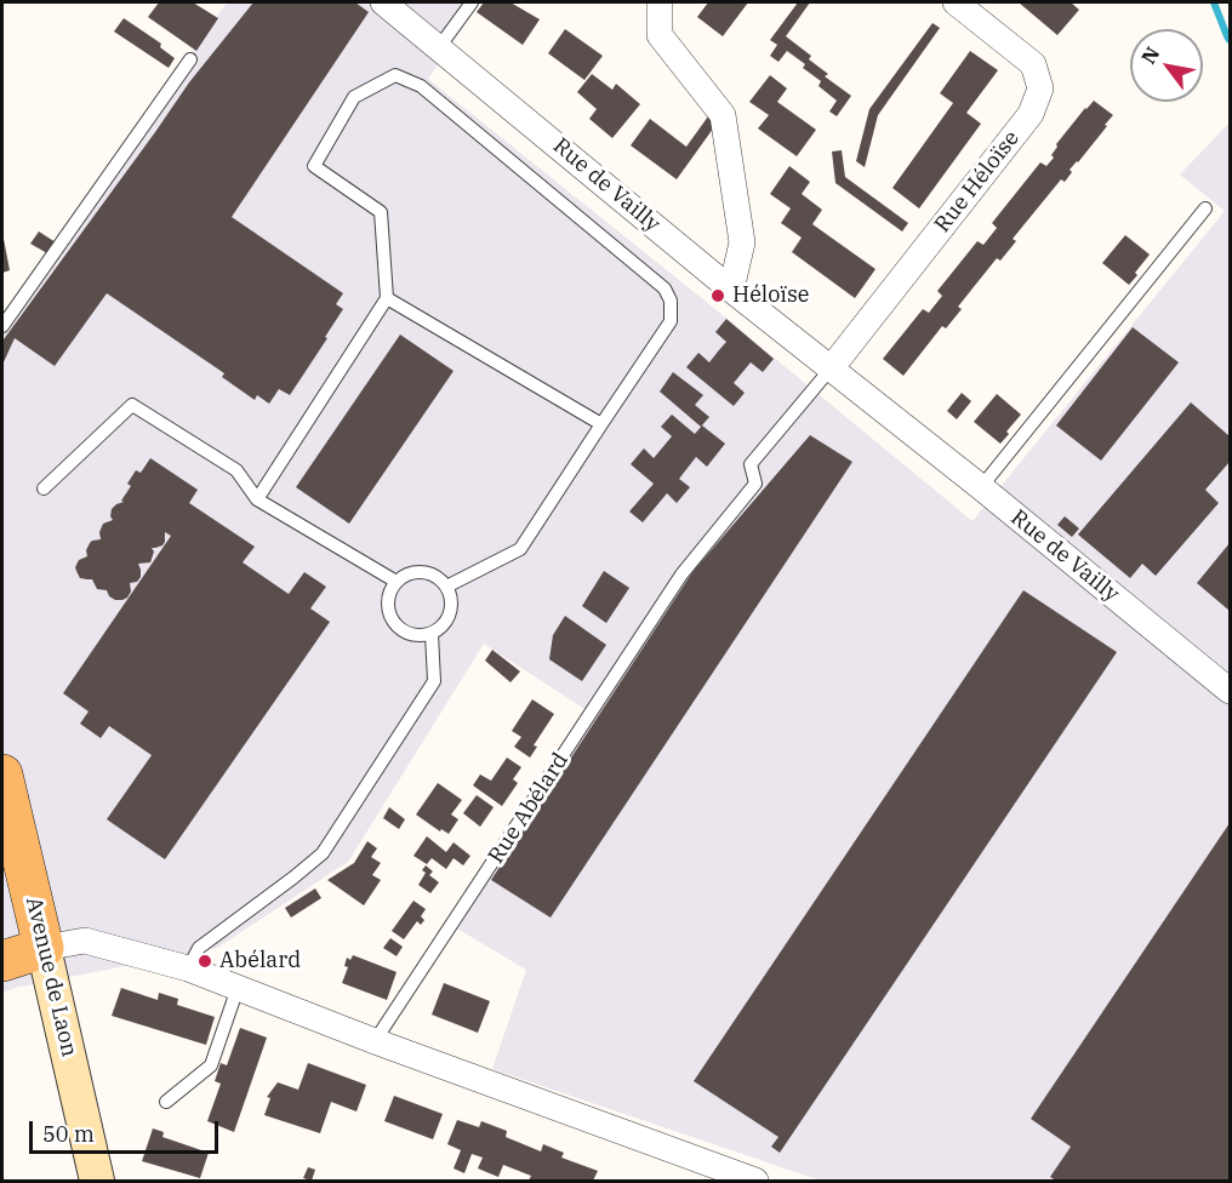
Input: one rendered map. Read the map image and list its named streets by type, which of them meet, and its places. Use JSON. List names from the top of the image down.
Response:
{
  "streets": {
    "main road": ["Avenue de Laon"],
    "street": ["Rue Héloïse", "Rue de Vailly"],
    "lane": ["Rue Abélard"]
  },
  "crossings": [
    ["Rue Héloïse", "Rue de Vailly"],
    ["Rue Héloïse", "Rue Abélard"],
    ["Rue de Vailly", "Rue Abélard"]
  ],
  "places": ["Héloïse", "Abélard"],
  "scale_bar": "50 m",
  "north": "top left"
}
